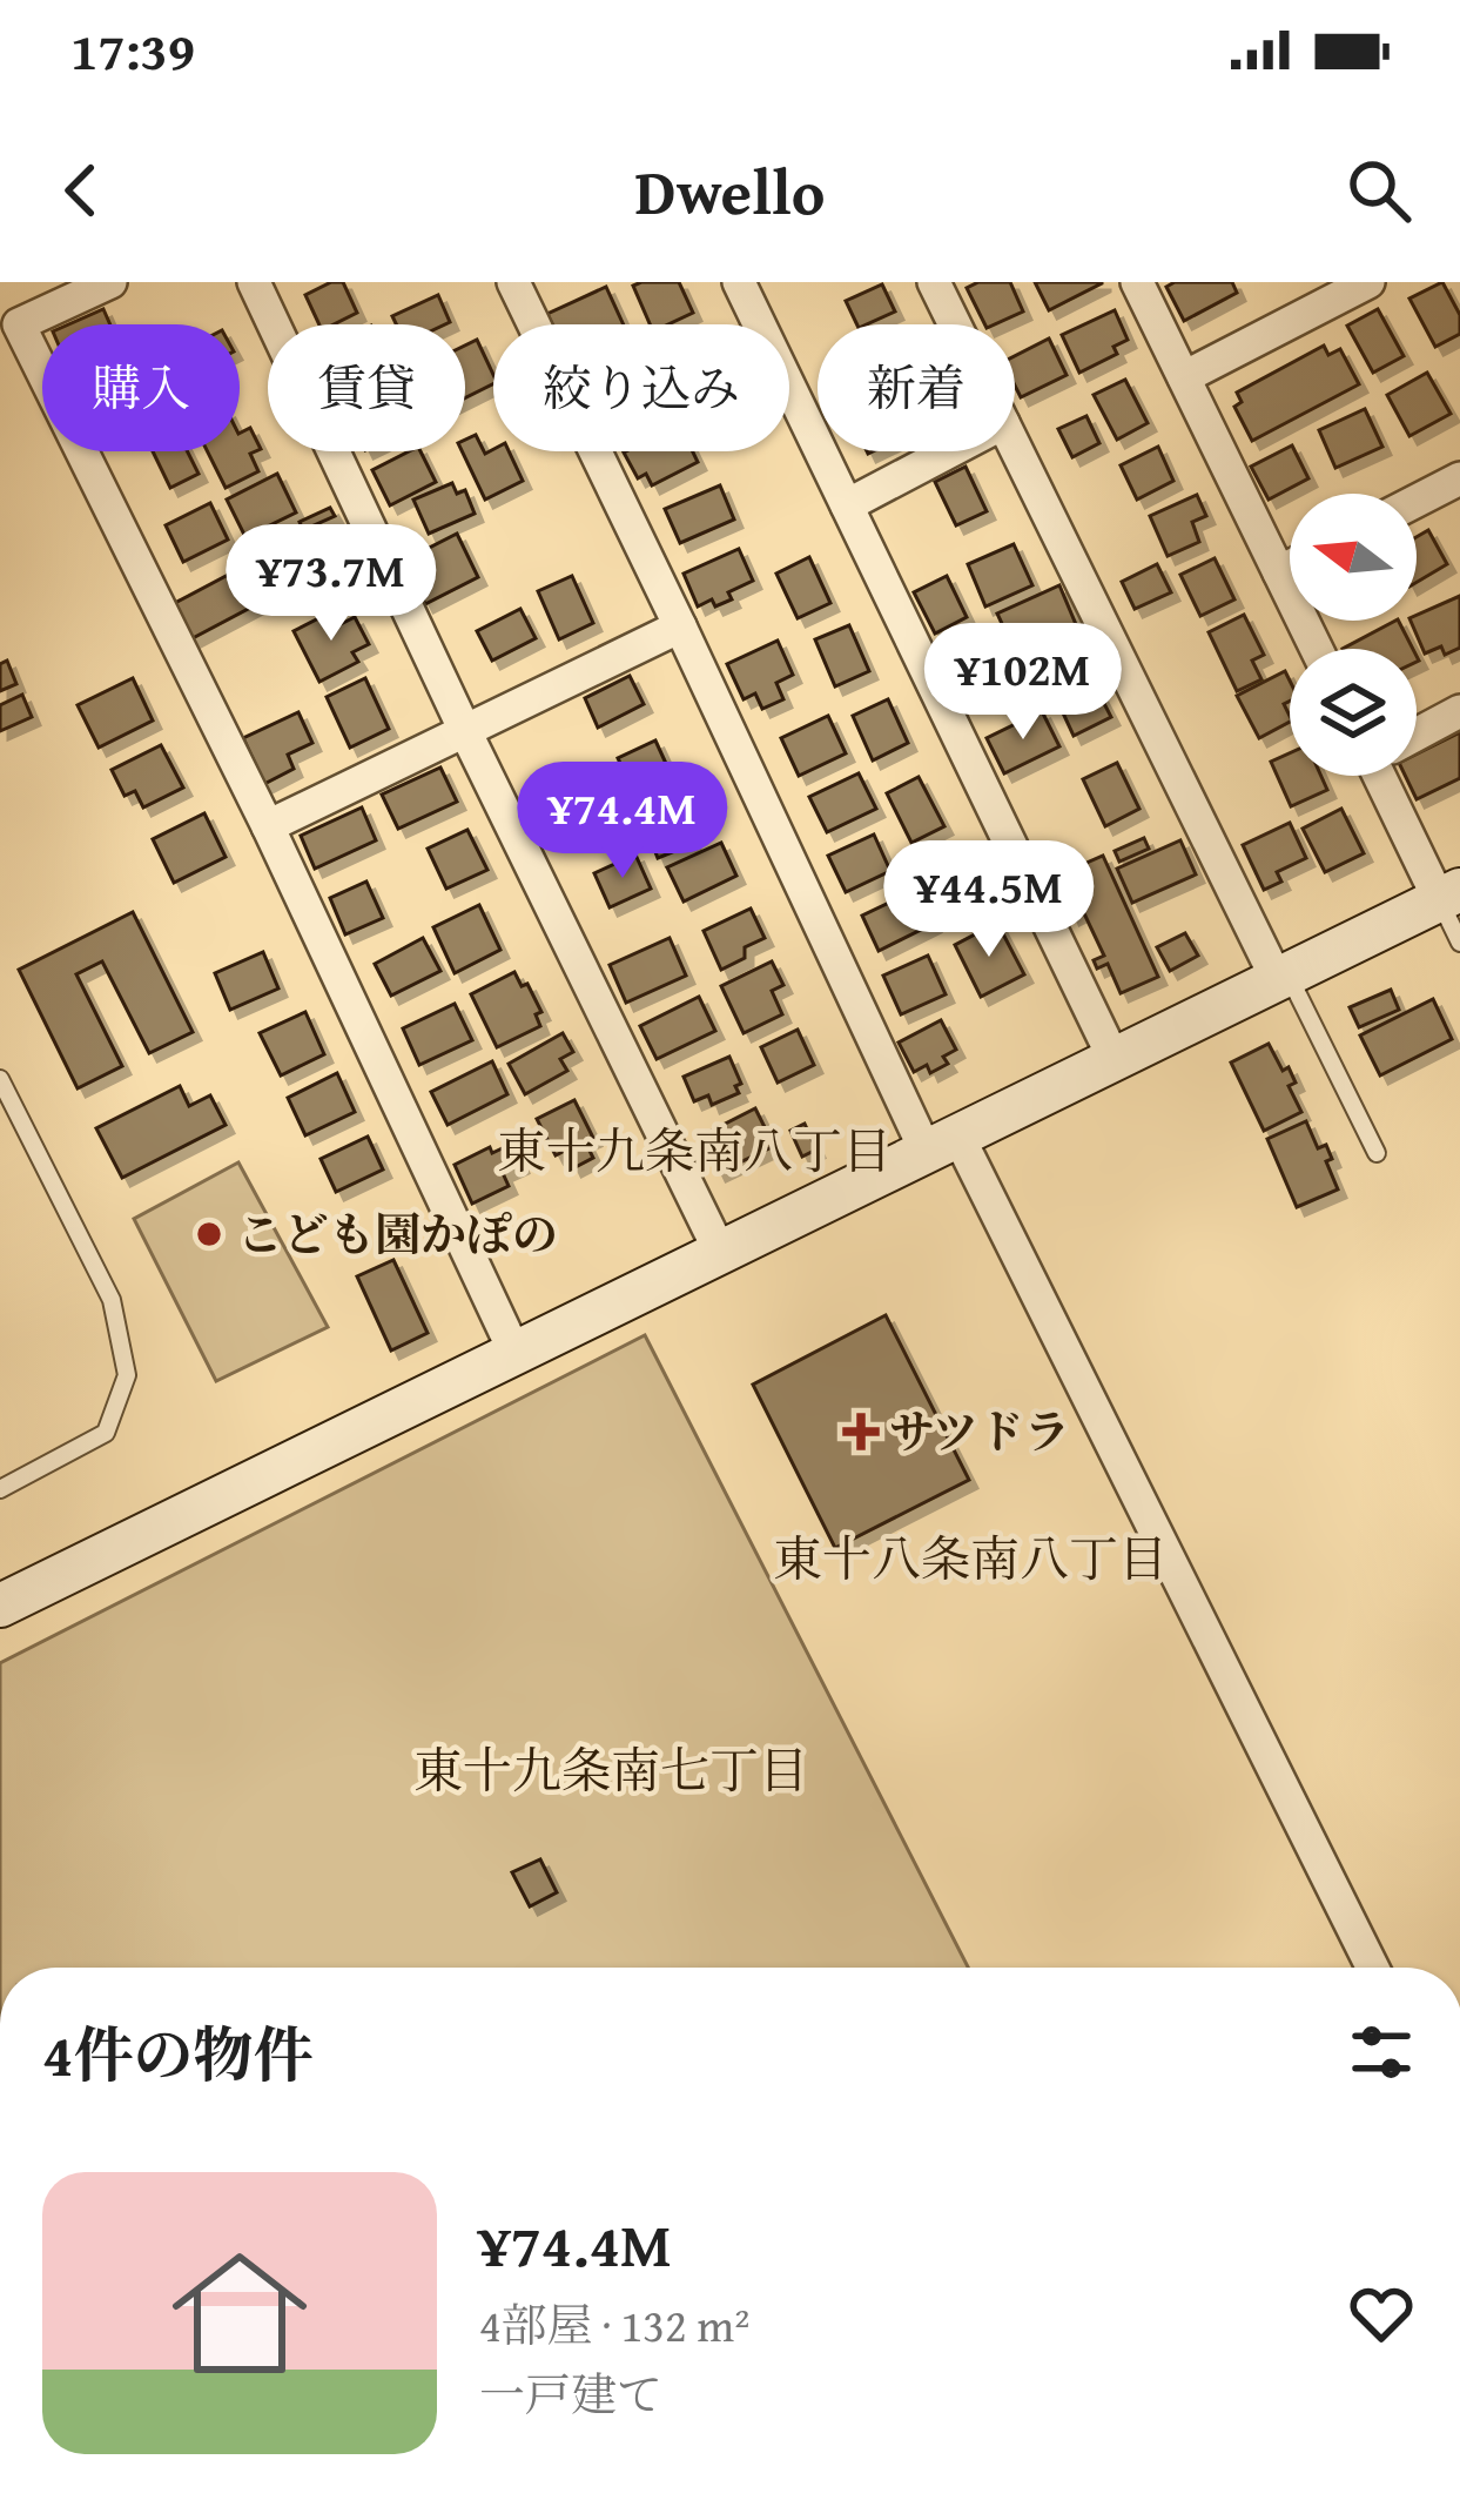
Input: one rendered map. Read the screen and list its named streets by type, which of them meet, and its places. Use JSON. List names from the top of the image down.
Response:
{
  "districts": ["東十九条南八丁目", "東十八条南八丁目", "東十九条南七丁目"],
  "places": {
    "other": ["こども園かぽの"],
    "health": ["サツドラ"]
  },
  "north": "left",
  "page": {
    "status": "17:39",
    "header": "Dwello",
    "chip": [
      "購入",
      "賃貸",
      "絞り込み",
      "新着"
    ],
    "price": [
      "¥73.7M",
      "¥102M",
      "¥74.4M",
      "¥44.5M"
    ],
    "heading": "4件の物件",
    "list": [
      {
        "name": "¥74.4M",
        "note": "4部屋 · 132 m² · 一戸建て"
      }
    ]
  }
}
